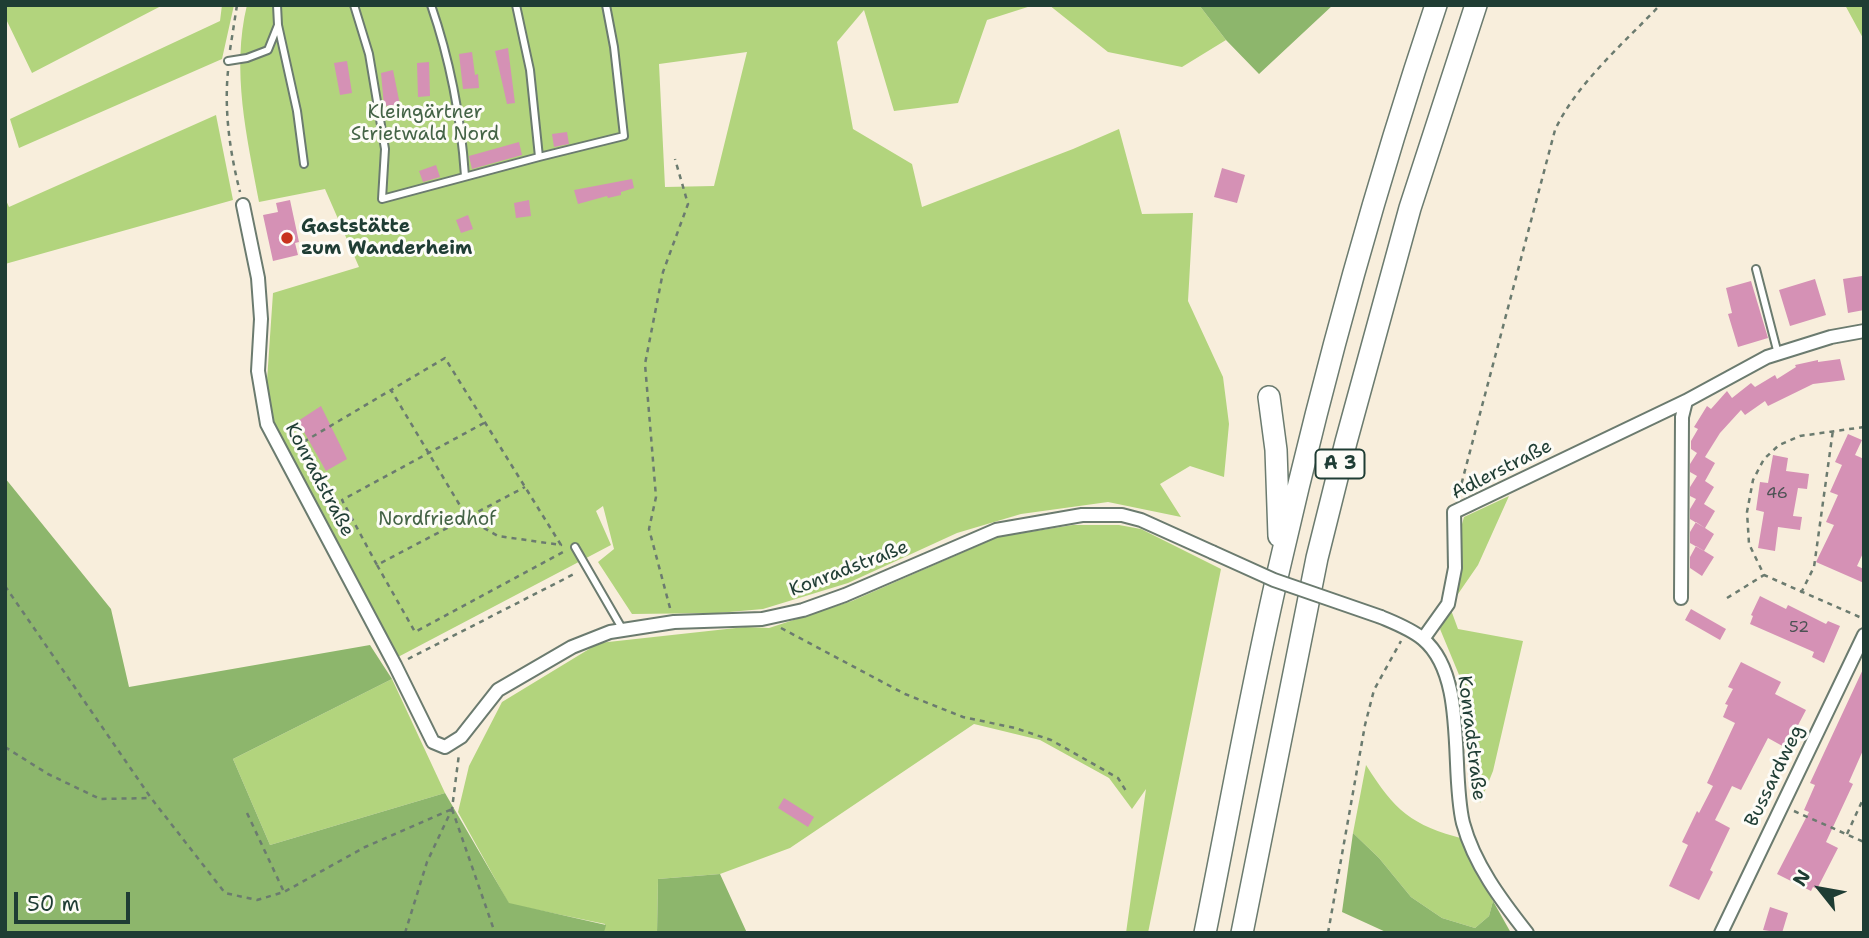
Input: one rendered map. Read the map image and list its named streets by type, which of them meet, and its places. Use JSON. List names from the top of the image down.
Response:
{
  "streets": {
    "highway": ["A 3"],
    "street": ["Adlerstraße", "Konradstraße", "Bussardweg"]
  },
  "crossings": [
    ["Adlerstraße", "Konradstraße"]
  ],
  "parks": ["Kleingärtner Strietwald Nord", "Nordfriedhof"],
  "places": ["Gaststätte zum Wanderheim"],
  "house_numbers": ["46", "52"],
  "scale_bar": "50 m",
  "north": "top left"
}
